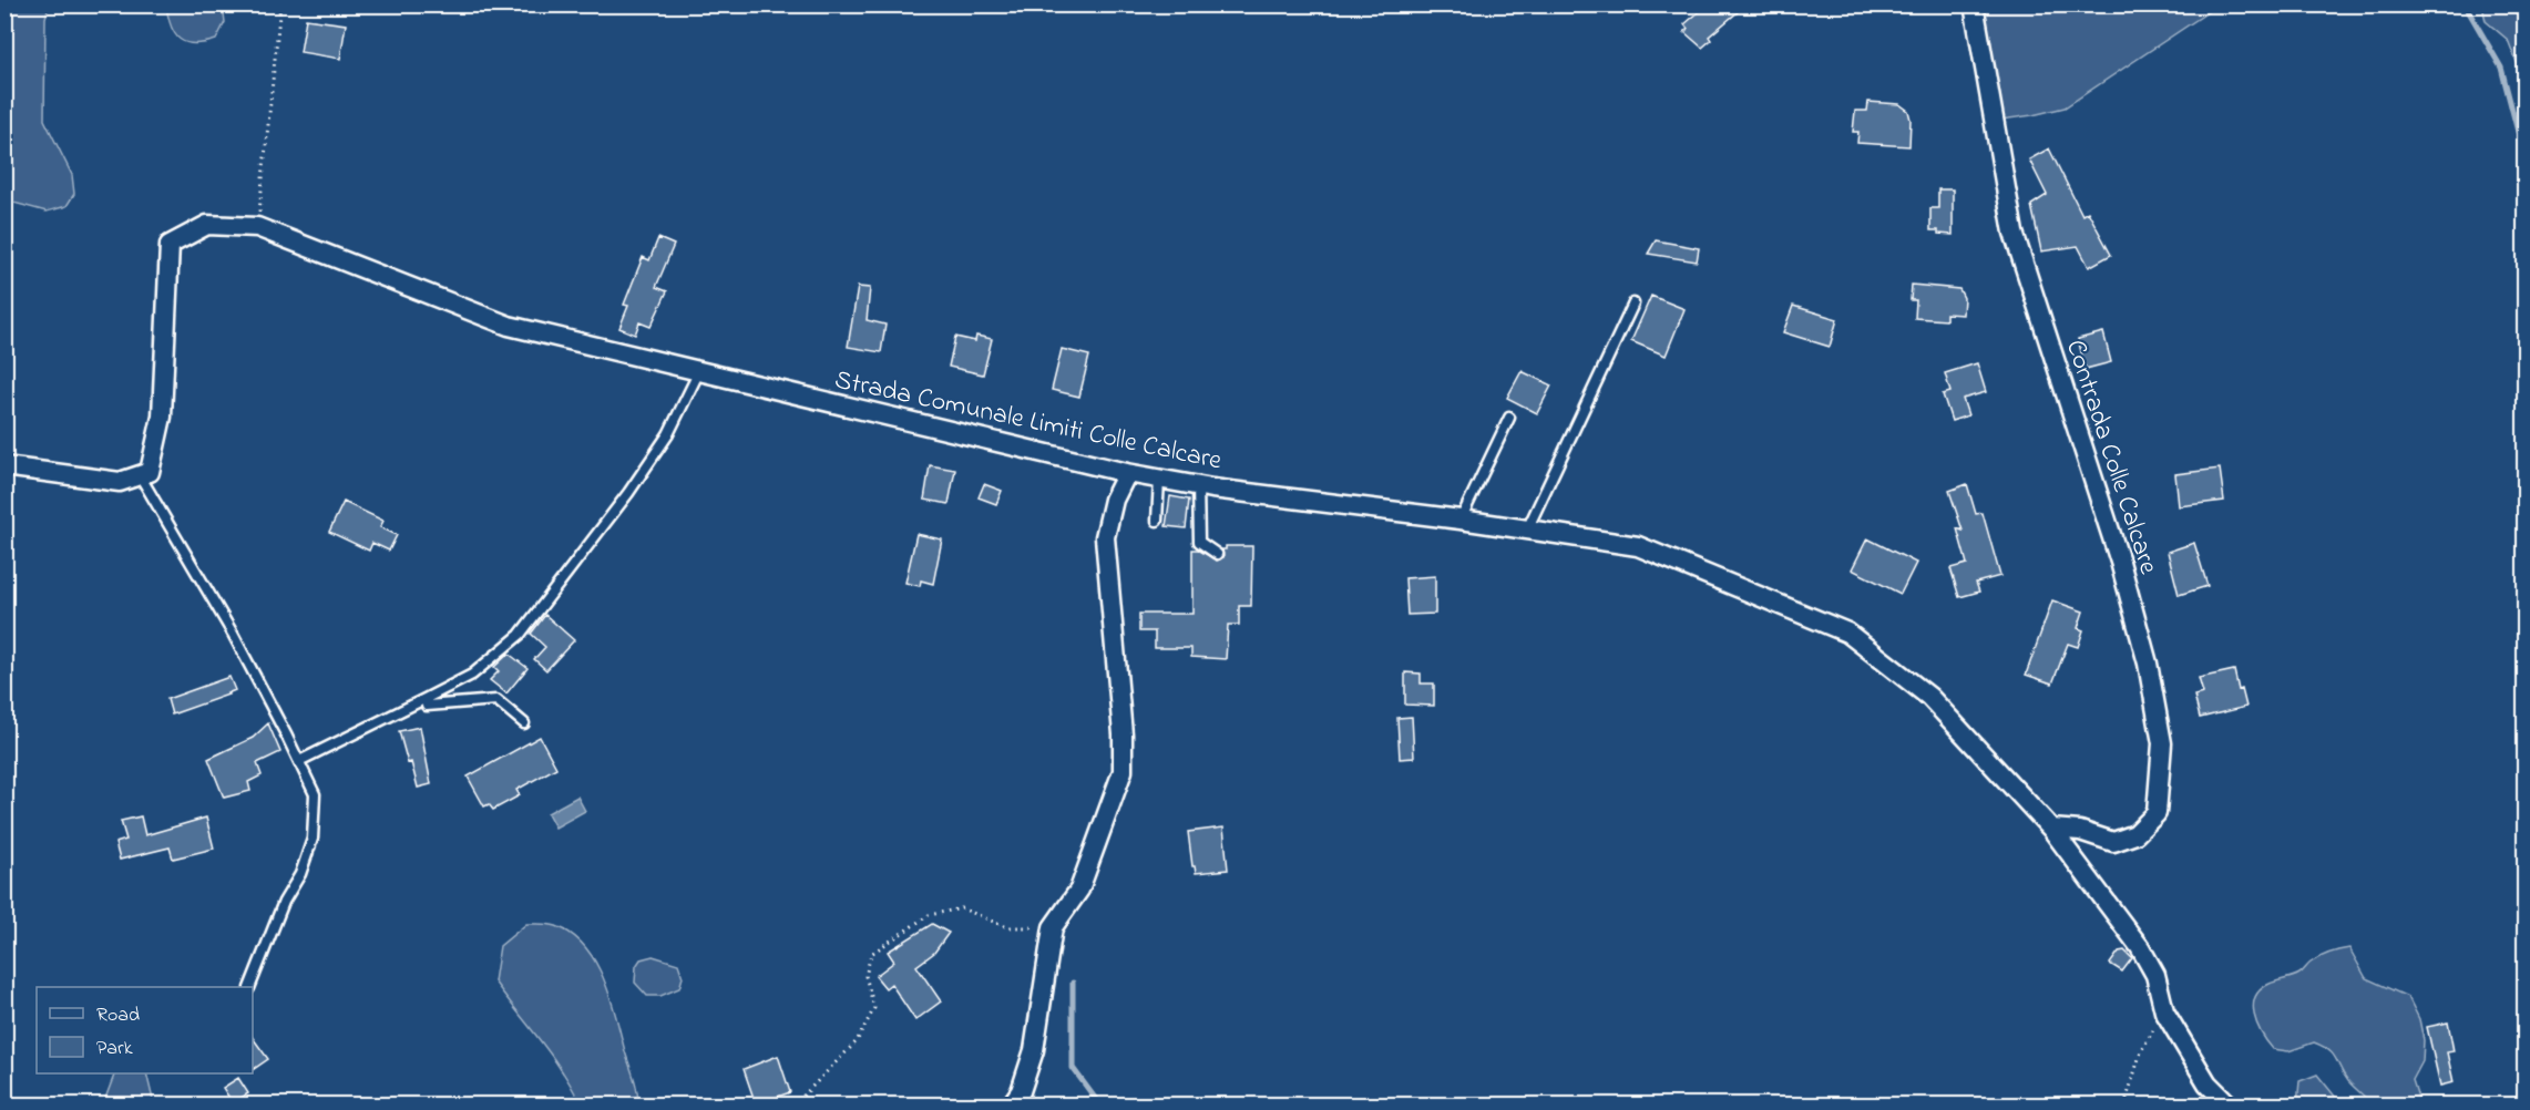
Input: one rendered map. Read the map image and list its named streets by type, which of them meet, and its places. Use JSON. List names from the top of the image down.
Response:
{
  "streets": {
    "street": ["Strada Comunale Limiti Colle Calcare", "Contrada Colle Calcare"]
  },
  "crossings": [
    ["Strada Comunale Limiti Colle Calcare", "Contrada Colle Calcare"]
  ],
  "legend": ["Road", "Park"]
}
